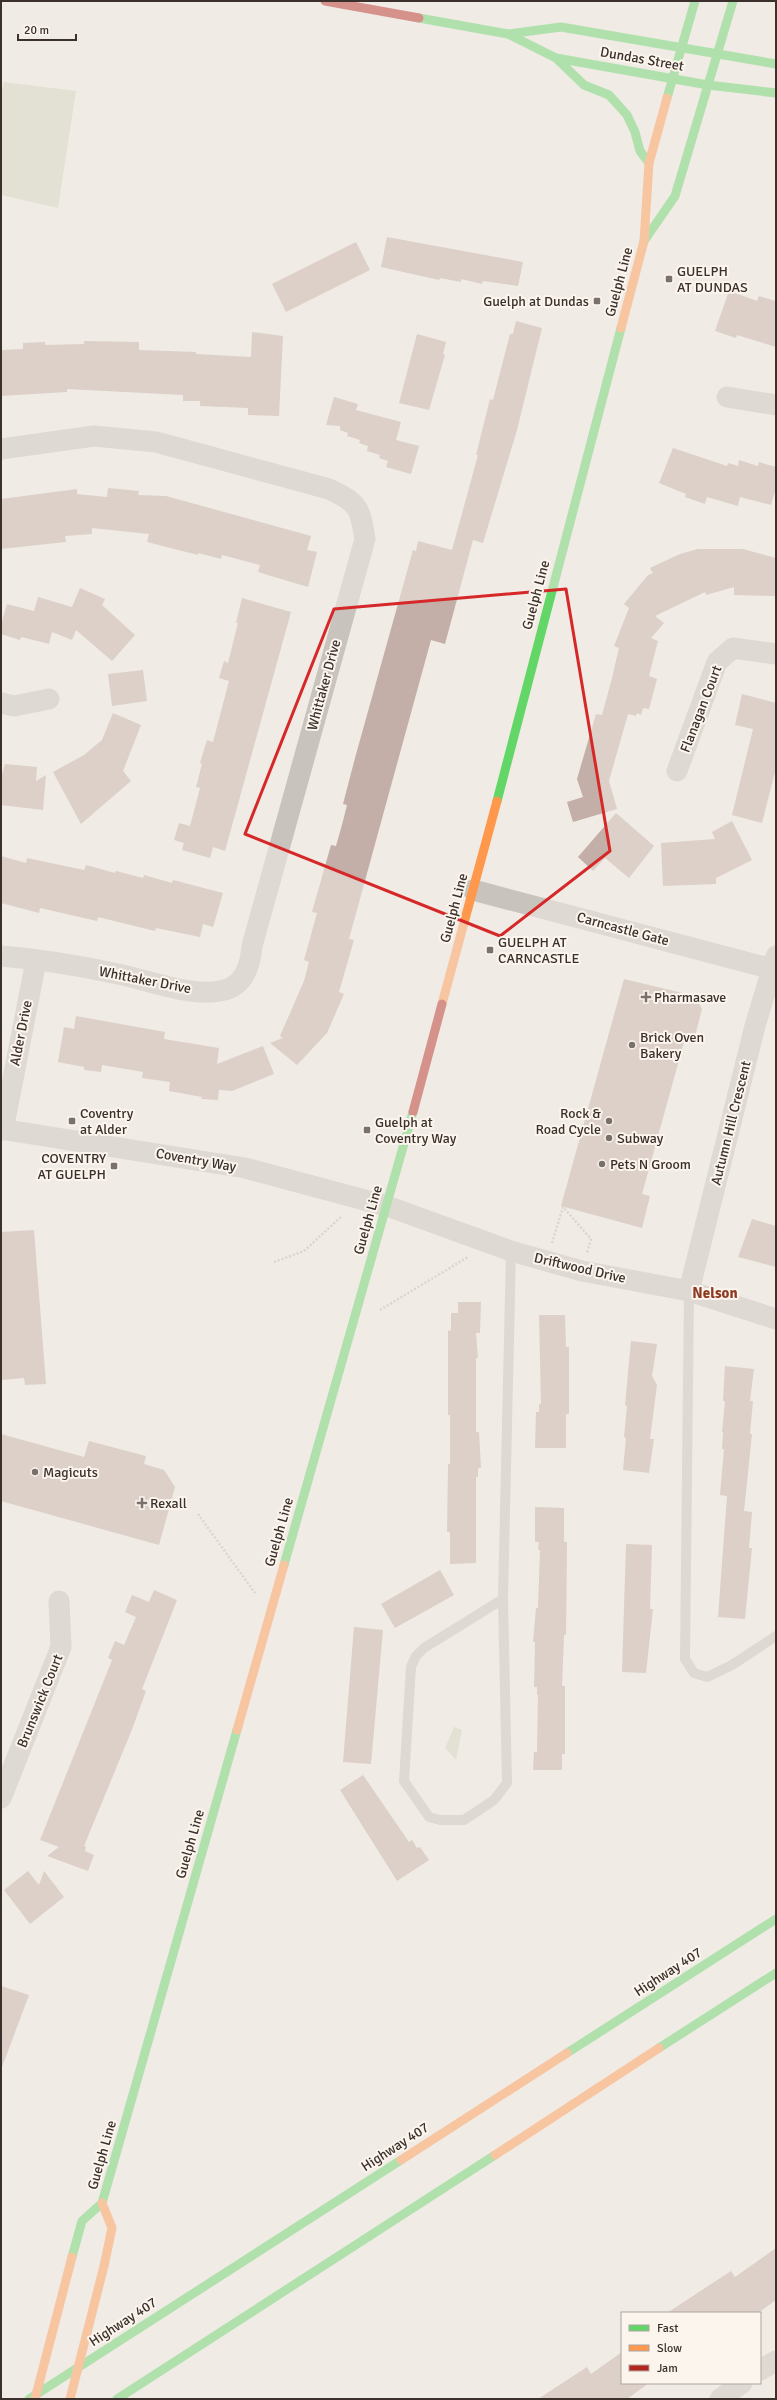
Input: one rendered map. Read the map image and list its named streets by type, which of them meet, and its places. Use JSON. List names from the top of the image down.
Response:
{
  "streets": {
    "main road": ["Dundas Street", "Guelph Line", "Highway 407"],
    "street": [
      "Whittaker Drive",
      "Flanagan Court",
      "Carncastle Gate",
      "Alder Drive",
      "Autumn Hill Crescent",
      "Coventry Way",
      "Driftwood Drive",
      "Brunswick Court"
    ]
  },
  "crossings": [
    ["Dundas Street", "Guelph Line"],
    ["Guelph Line", "Carncastle Gate"],
    ["Guelph Line", "Coventry Way"],
    ["Guelph Line", "Driftwood Drive"],
    ["Whittaker Drive", "Alder Drive"],
    ["Carncastle Gate", "Autumn Hill Crescent"],
    ["Alder Drive", "Coventry Way"],
    ["Autumn Hill Crescent", "Driftwood Drive"],
    ["Coventry Way", "Driftwood Drive"]
  ],
  "districts": ["Nelson"],
  "places": {
    "transit": [
      "GUELPH AT DUNDAS",
      "Guelph at Dundas",
      "GUELPH AT CARNCASTLE",
      "Coventry at Alder",
      "Guelph at Coventry Way",
      "COVENTRY AT GUELPH"
    ],
    "health": ["Pharmasave", "Rexall"],
    "other": [
      "Brick Oven Bakery",
      "Rock & Road Cycle",
      "Subway",
      "Pets N Groom",
      "Magicuts"
    ]
  },
  "legend": ["Fast", "Slow", "Jam"],
  "scale_bar": "20 m"
}
